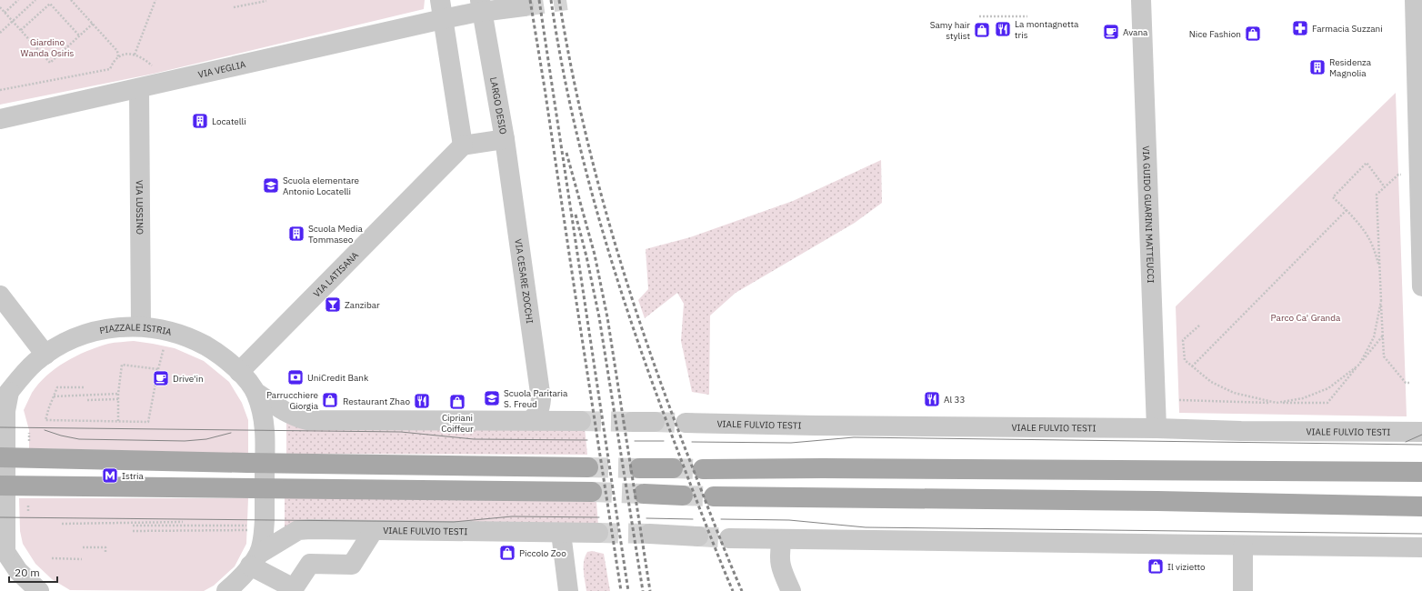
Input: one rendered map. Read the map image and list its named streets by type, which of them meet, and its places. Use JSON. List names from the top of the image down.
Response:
{
  "streets": {
    "street": [
      "VIA VEGLIA",
      "LARGO DESIO",
      "VIA LUSSINO",
      "VIA GUIDO GUARINI MATTEUCCI",
      "VIA LATISANA",
      "VIA CESARE ZOCCHI",
      "PIAZZALE ISTRIA",
      "VIALE FULVIO TESTI"
    ]
  },
  "crossings": [
    ["VIA VEGLIA", "VIA LUSSINO"],
    ["LARGO DESIO", "VIA LATISANA"],
    ["LARGO DESIO", "VIA CESARE ZOCCHI"],
    ["VIA LUSSINO", "PIAZZALE ISTRIA"],
    ["VIA GUIDO GUARINI MATTEUCCI", "VIALE FULVIO TESTI"],
    ["VIA LATISANA", "PIAZZALE ISTRIA"],
    ["PIAZZALE ISTRIA", "VIALE FULVIO TESTI"]
  ],
  "parks": ["Giardino Wanda Osiris", "Parco Ca' Granda"],
  "places": {
    "pharmacy": ["Farmacia Suzzani"],
    "restaurant": ["La montagnetta tris", "Al 33", "Restaurant Zhao"],
    "shop": [
      "Samy hair stylist",
      "Nice Fashion",
      "Parrucchiere Giorgia",
      "Cipriani Coiffeur",
      "Piccolo Zoo",
      "Il vizietto"
    ],
    "cafe": ["Avana", "Drive'in"],
    "building": ["Residenza Magnolia", "Locatelli", "Scuola Media Tommaseo"],
    "school or university": ["Scuola elementare Antonio Locatelli", "Scuola Paritaria S. Freud"],
    "bar": ["Zanzibar"],
    "bank": ["UniCredit Bank"],
    "metro station": ["Istria"]
  },
  "scale_bar": "20 m"
}
